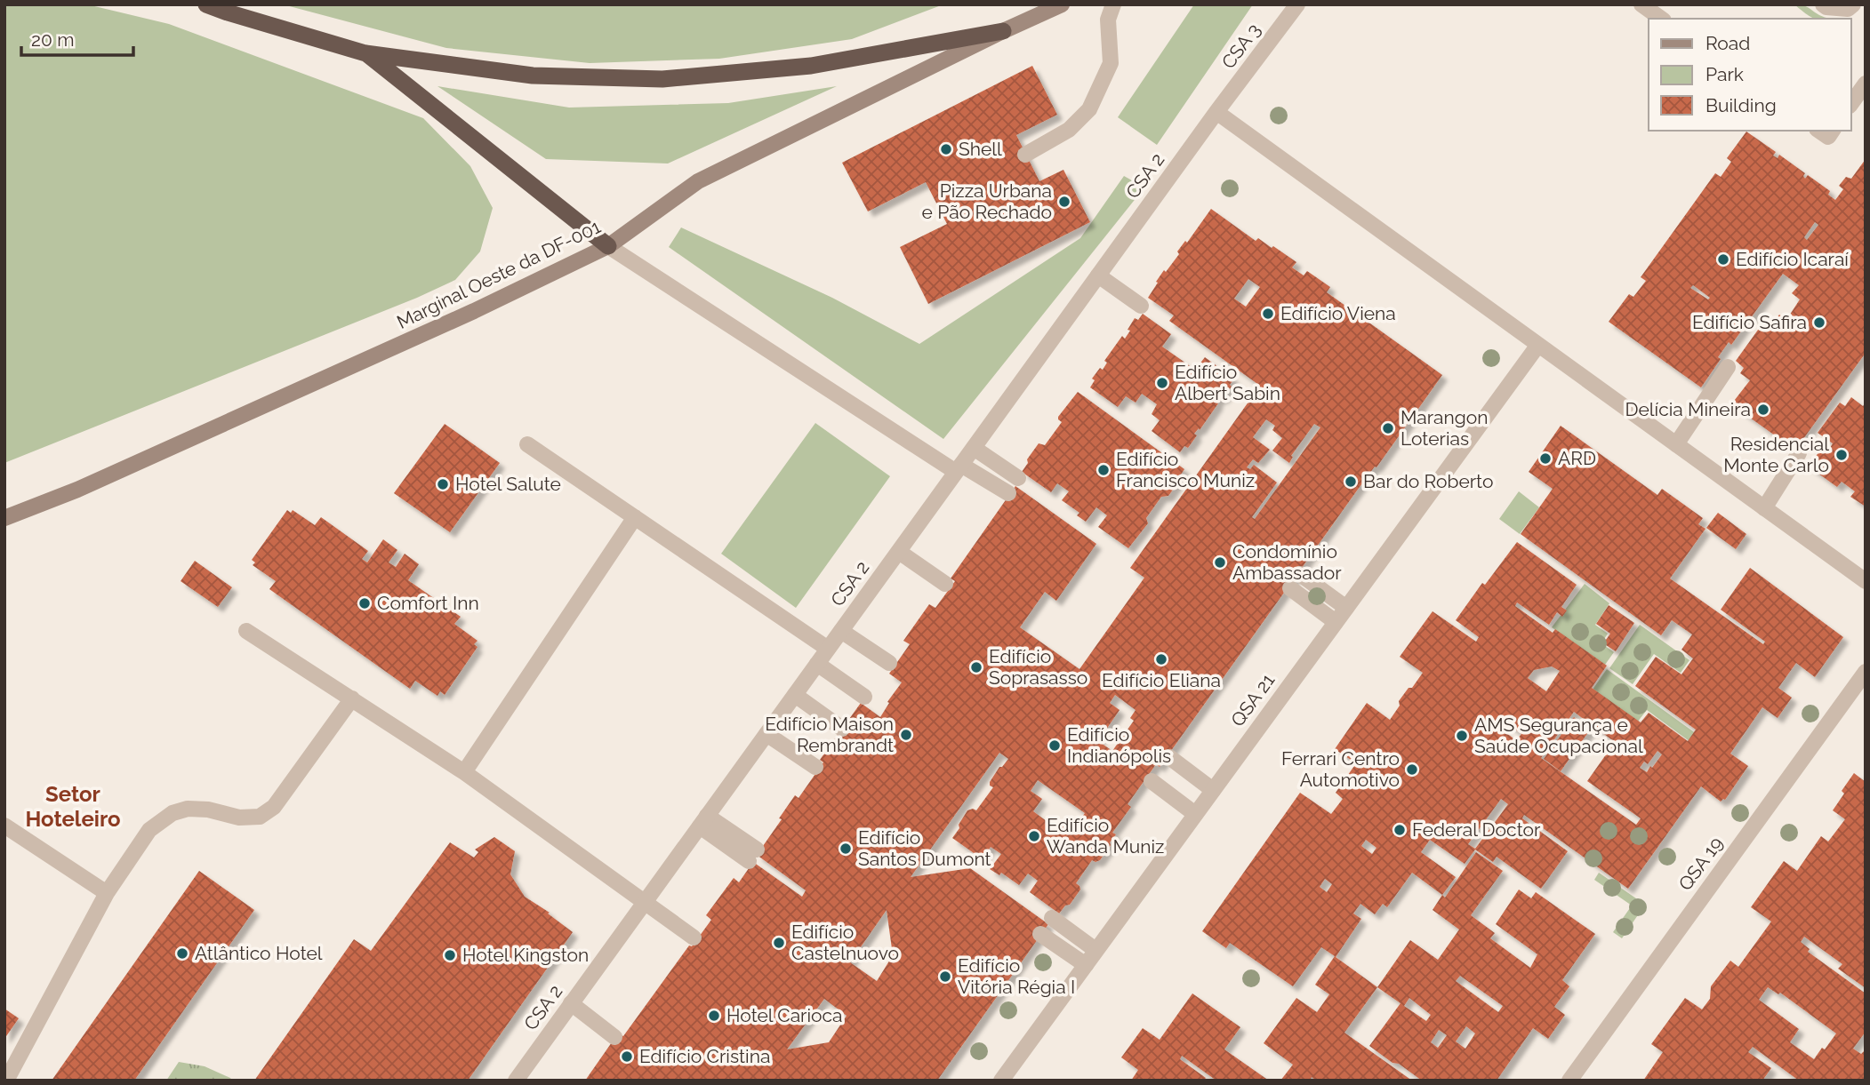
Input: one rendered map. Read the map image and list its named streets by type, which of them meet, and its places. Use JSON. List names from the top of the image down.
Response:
{
  "streets": {
    "main road": ["Marginal Oeste da DF-001"],
    "street": [
      "CSA 3",
      "CSA 2",
      "QSA 21",
      "QSA 19"
    ]
  },
  "crossings": [
    ["CSA 3", "CSA 2"]
  ],
  "districts": ["Setor Hoteleiro"],
  "places": [
    "Shell",
    "Pizza Urbana e Pão Rechado",
    "Edifício Icaraí",
    "Edifício Viena",
    "Edifício Safira",
    "Edifício Albert Sabin",
    "Delícia Mineira",
    "Marangon Loterias",
    "Residencial Monte Carlo",
    "ARD",
    "Edifício Francisco Muniz",
    "Bar do Roberto",
    "Hotel Salute",
    "Condomínio Ambassador",
    "Comfort Inn",
    "Edifício Eliana",
    "Edifício Soprasasso",
    "Edifício Maison Rembrandt",
    "AMS Segurança e Saúde Ocupacional",
    "Edifício Indianópolis",
    "Ferrari Centro Automotivo",
    "Federal Doctor",
    "Edifício Wanda Muniz",
    "Edifício Santos Dumont",
    "Edifício Castelnuovo",
    "Atlântico Hotel",
    "Hotel Kingston",
    "Edifício Vitória Régia I",
    "Hotel Carioca",
    "Edifício Cristina"
  ],
  "legend": ["Road", "Park", "Building"],
  "scale_bar": "20 m"
}
